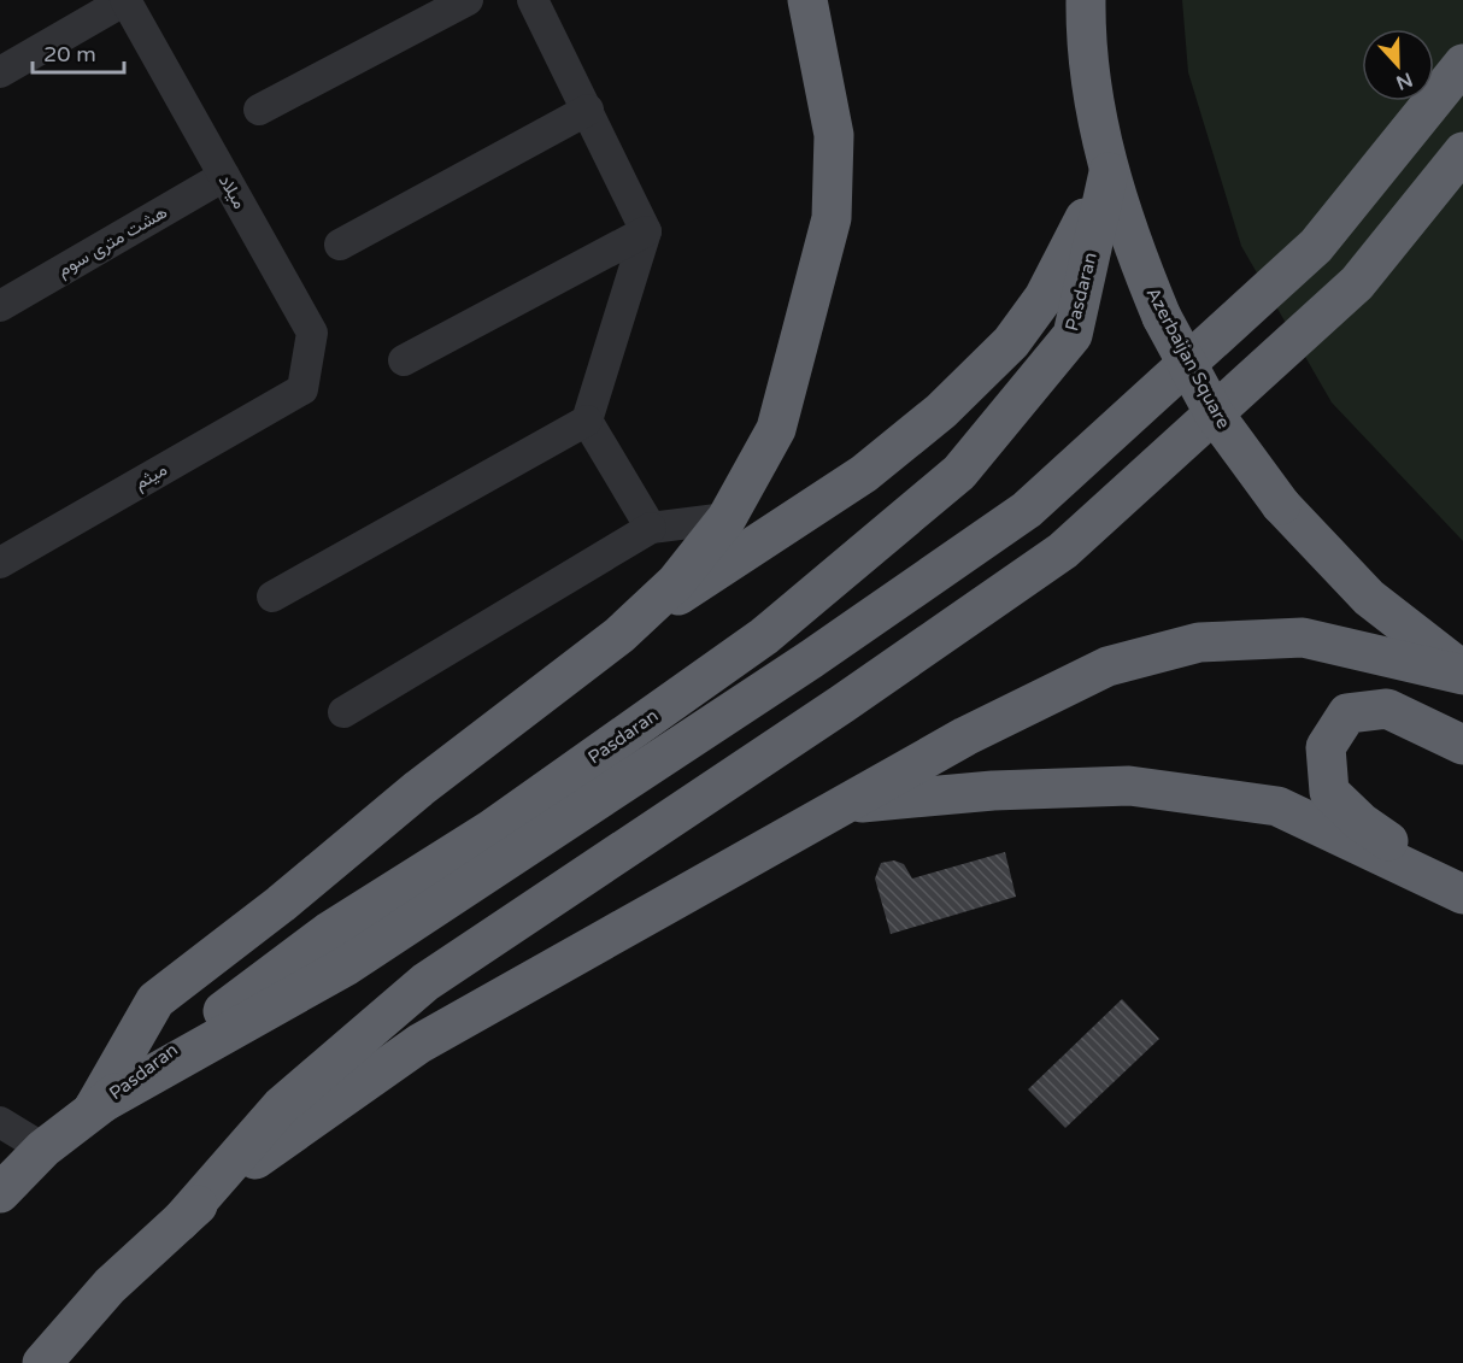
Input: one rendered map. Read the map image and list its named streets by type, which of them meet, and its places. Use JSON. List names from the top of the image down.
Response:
{
  "streets": {
    "highway": ["Pasdaran", "Azerbaijan Square"],
    "street": ["میلاد", "هشت متری سوم", "میثم"]
  },
  "crossings": [
    ["میلاد", "هشت متری سوم"],
    ["میلاد", "میثم"],
    ["Pasdaran", "Azerbaijan Square"]
  ],
  "scale_bar": "20 m",
  "north": "bottom"
}
